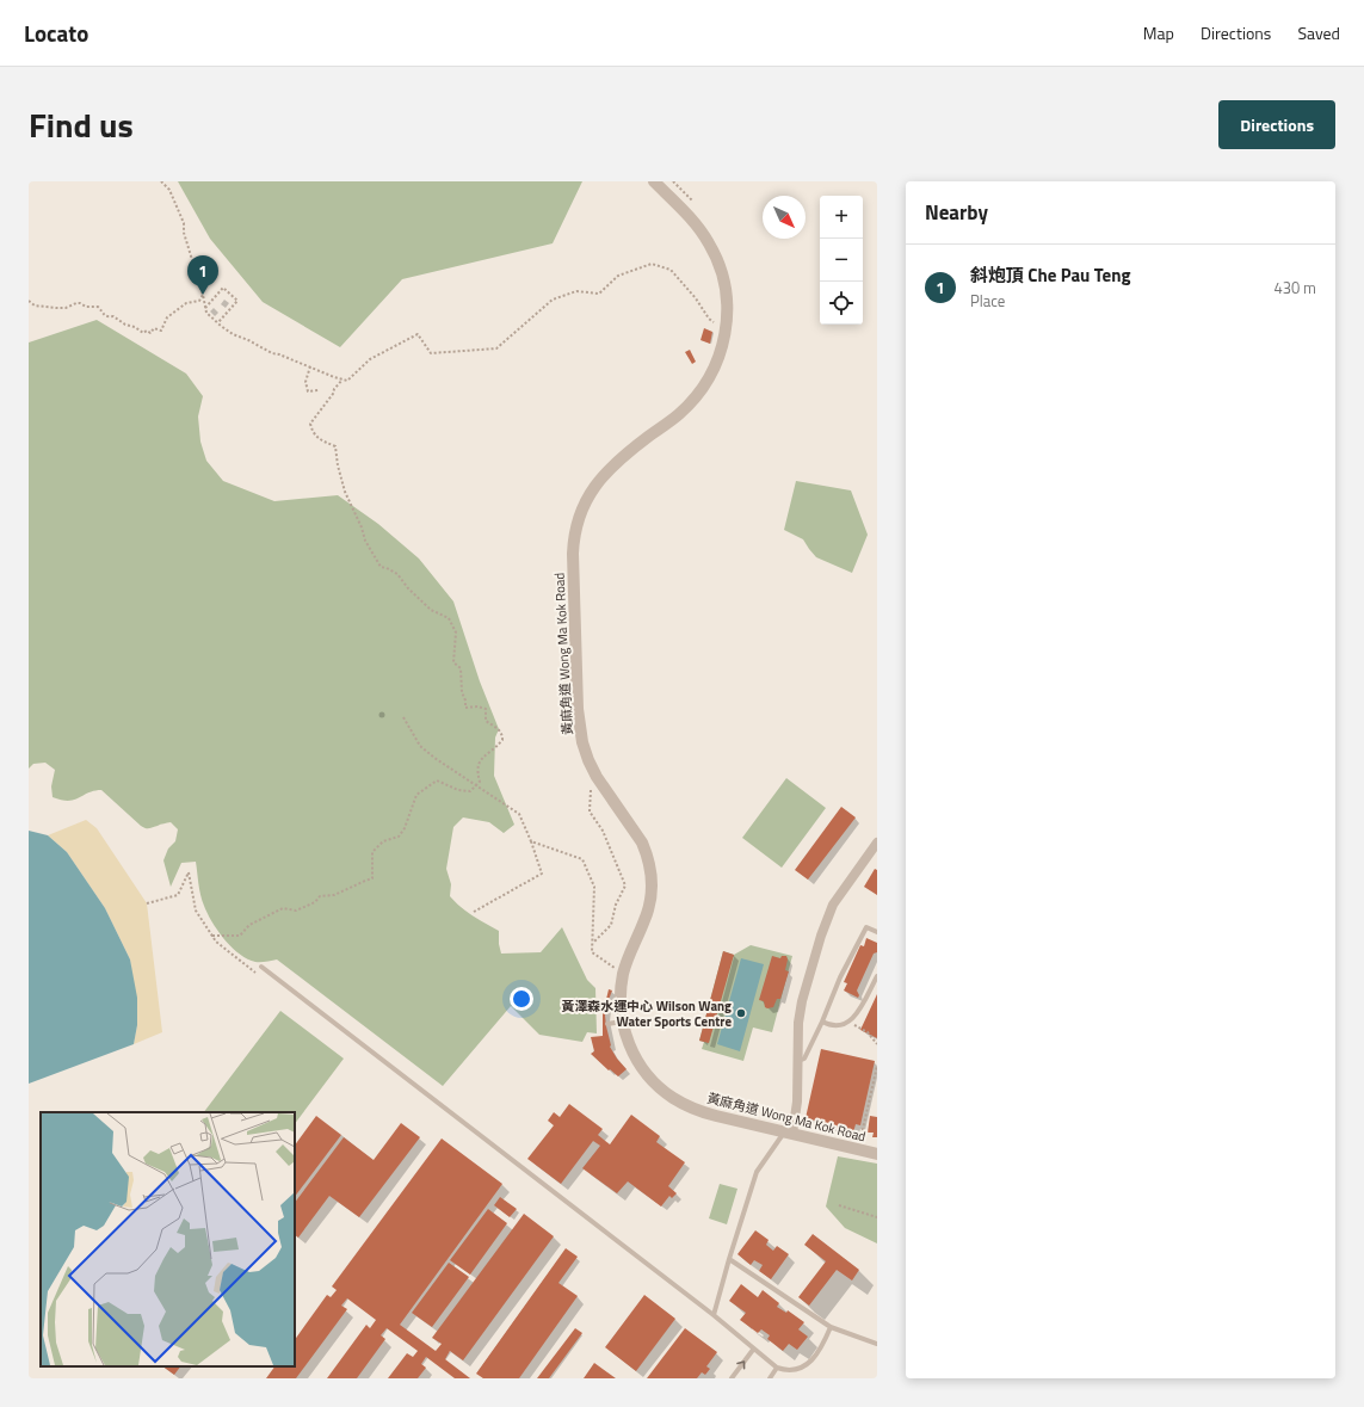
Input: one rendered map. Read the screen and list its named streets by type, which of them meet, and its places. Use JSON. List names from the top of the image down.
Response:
{
  "streets": {
    "street": ["黃麻角道 Wong Ma Kok Road"]
  },
  "places": ["黃澤森水運中心 Wilson Wang Water Sports Centre"],
  "north": "bottom right",
  "page": {
    "header": "Locato",
    "nav": ["Map", "Directions", "Saved"],
    "title": "Find us",
    "buttons": "Directions",
    "heading": "Nearby",
    "map_buttons": ["+", "−"],
    "list": [
      {
        "mark": "1",
        "name": "斜炮頂 Che Pau Teng",
        "note": "Place",
        "value": "430 m"
      }
    ],
    "pins": "1"
  }
}
